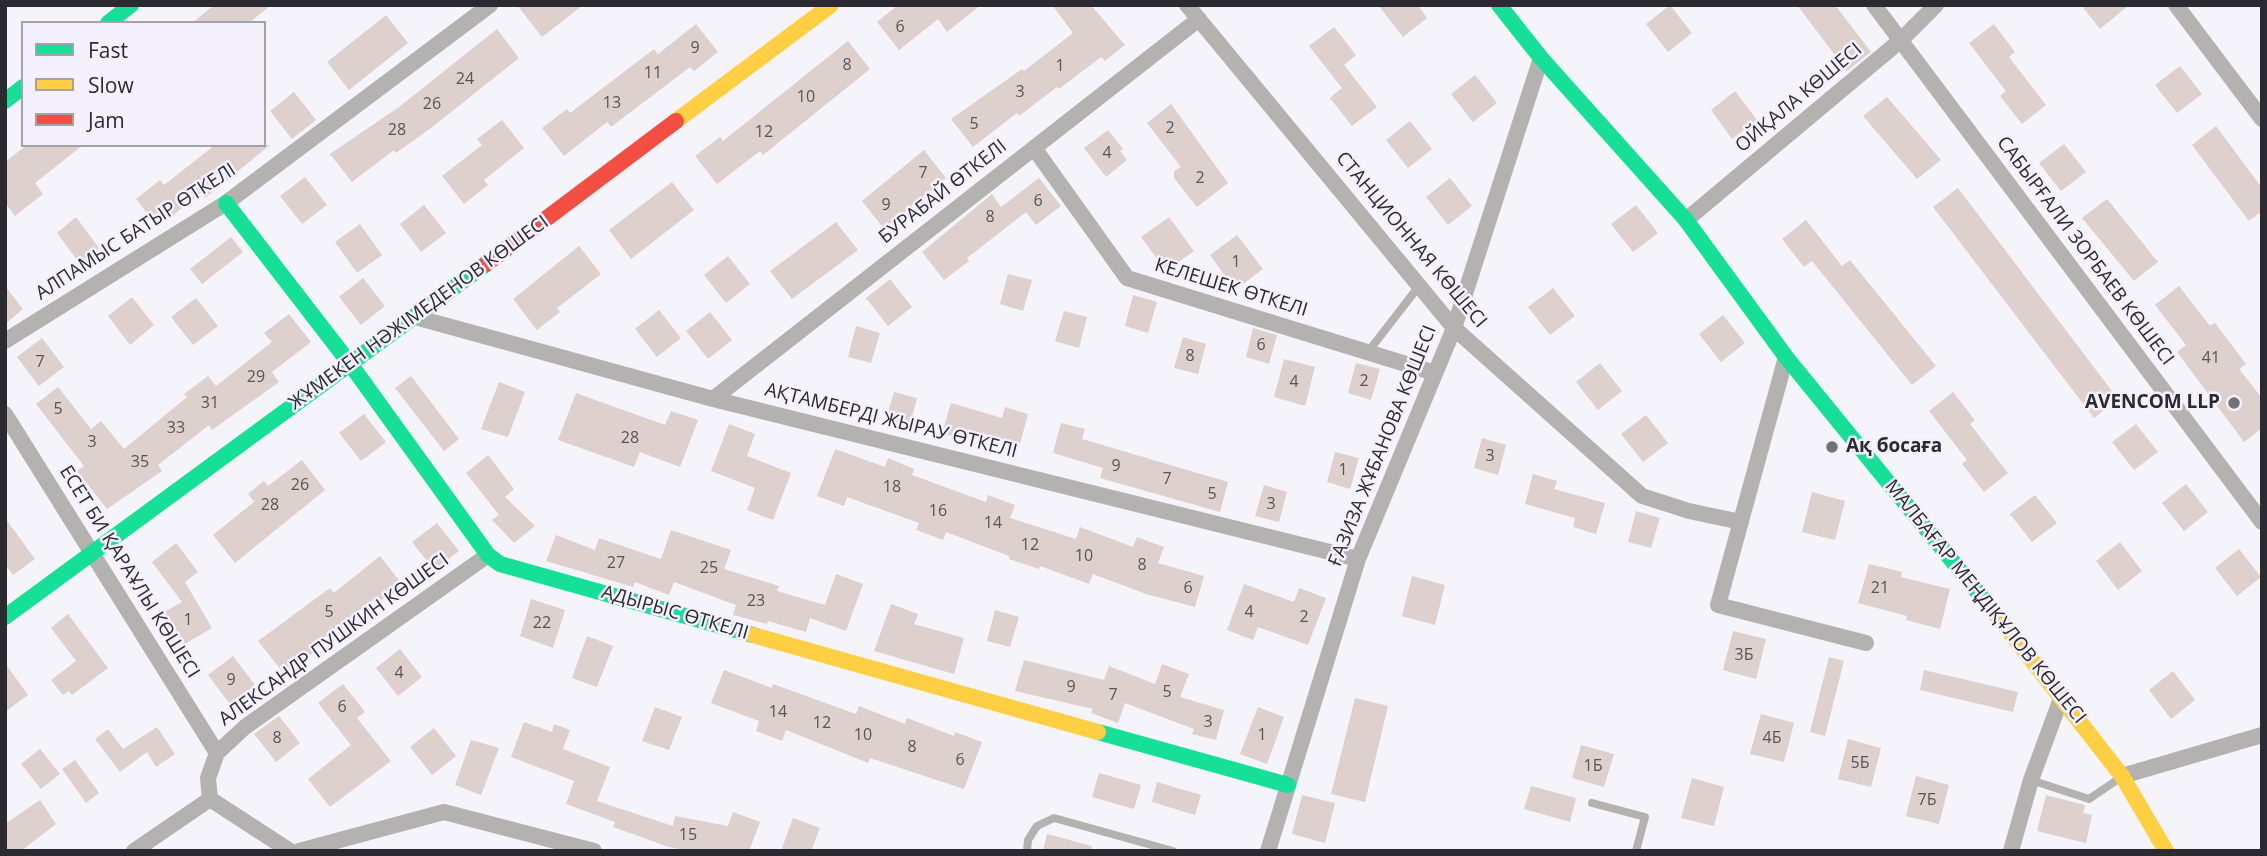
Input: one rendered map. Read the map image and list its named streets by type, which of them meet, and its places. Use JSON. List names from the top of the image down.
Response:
{
  "streets": {
    "street": [
      "ОЙҚАЛА КӨШЕСІ",
      "БУРАБАЙ ӨТКЕЛІ",
      "АЛПАМЫС БАТЫР ӨТКЕЛІ",
      "СТАНЦИОННАЯ КӨШЕСІ",
      "САБЫРҒАЛИ ЗОРБАЕВ КӨШЕСІ",
      "КЕЛЕШЕК ӨТКЕЛІ",
      "ЖҰМЕКЕН НӘЖІМЕДЕНОВ КӨШЕСІ",
      "АҚТАМБЕРДІ ЖЫРАУ ӨТКЕЛІ",
      "ҒАЗИЗА ЖҰБАНОВА КӨШЕСІ",
      "ЕСЕТ БИ ҚАРАҰЛЫ КӨШЕСІ",
      "МАЛБАҒАР МЕҢДІҚҰЛОВ КӨШЕСІ",
      "АДЫРЫС ӨТКЕЛІ",
      "АЛЕКСАНДР ПУШКИН КӨШЕСІ"
    ]
  },
  "crossings": [
    ["ОЙҚАЛА КӨШЕСІ", "САБЫРҒАЛИ ЗОРБАЕВ КӨШЕСІ"],
    ["ОЙҚАЛА КӨШЕСІ", "МАЛБАҒАР МЕҢДІҚҰЛОВ КӨШЕСІ"],
    ["БУРАБАЙ ӨТКЕЛІ", "СТАНЦИОННАЯ КӨШЕСІ"],
    ["БУРАБАЙ ӨТКЕЛІ", "КЕЛЕШЕК ӨТКЕЛІ"],
    ["БУРАБАЙ ӨТКЕЛІ", "АҚТАМБЕРДІ ЖЫРАУ ӨТКЕЛІ"],
    ["АЛПАМЫС БАТЫР ӨТКЕЛІ", "АДЫРЫС ӨТКЕЛІ"],
    ["СТАНЦИОННАЯ КӨШЕСІ", "ҒАЗИЗА ЖҰБАНОВА КӨШЕСІ"],
    ["КЕЛЕШЕК ӨТКЕЛІ", "ҒАЗИЗА ЖҰБАНОВА КӨШЕСІ"],
    ["ЖҰМЕКЕН НӘЖІМЕДЕНОВ КӨШЕСІ", "АҚТАМБЕРДІ ЖЫРАУ ӨТКЕЛІ"],
    ["ЖҰМЕКЕН НӘЖІМЕДЕНОВ КӨШЕСІ", "ЕСЕТ БИ ҚАРАҰЛЫ КӨШЕСІ"],
    ["ЖҰМЕКЕН НӘЖІМЕДЕНОВ КӨШЕСІ", "АДЫРЫС ӨТКЕЛІ"],
    ["АҚТАМБЕРДІ ЖЫРАУ ӨТКЕЛІ", "ҒАЗИЗА ЖҰБАНОВА КӨШЕСІ"],
    ["ҒАЗИЗА ЖҰБАНОВА КӨШЕСІ", "МАЛБАҒАР МЕҢДІҚҰЛОВ КӨШЕСІ"],
    ["ҒАЗИЗА ЖҰБАНОВА КӨШЕСІ", "АДЫРЫС ӨТКЕЛІ"],
    ["ЕСЕТ БИ ҚАРАҰЛЫ КӨШЕСІ", "АЛЕКСАНДР ПУШКИН КӨШЕСІ"],
    ["АДЫРЫС ӨТКЕЛІ", "АЛЕКСАНДР ПУШКИН КӨШЕСІ"]
  ],
  "places": ["AVENCOM LLP", "Ақ босаға"],
  "house_numbers": [
    "6",
    "9",
    "8",
    "1",
    "11",
    "24",
    "3",
    "10",
    "13",
    "26",
    "5",
    "2",
    "28",
    "12",
    "4",
    "7",
    "2",
    "6",
    "9",
    "8",
    "1",
    "6",
    "8",
    "41",
    "7",
    "29",
    "2",
    "4",
    "31",
    "5",
    "33",
    "28",
    "3",
    "3",
    "35",
    "9",
    "1",
    "7",
    "26",
    "18",
    "5",
    "3",
    "28",
    "16",
    "14",
    "12",
    "10",
    "27",
    "8",
    "25",
    "6",
    "21",
    "23",
    "5",
    "4",
    "2",
    "1",
    "22",
    "3Б",
    "4",
    "9",
    "9",
    "5",
    "7",
    "6",
    "14",
    "3",
    "12",
    "10",
    "1",
    "8",
    "4Б",
    "8",
    "6",
    "5Б",
    "1Б",
    "7Б",
    "15"
  ],
  "legend": ["Fast", "Slow", "Jam"]
}
